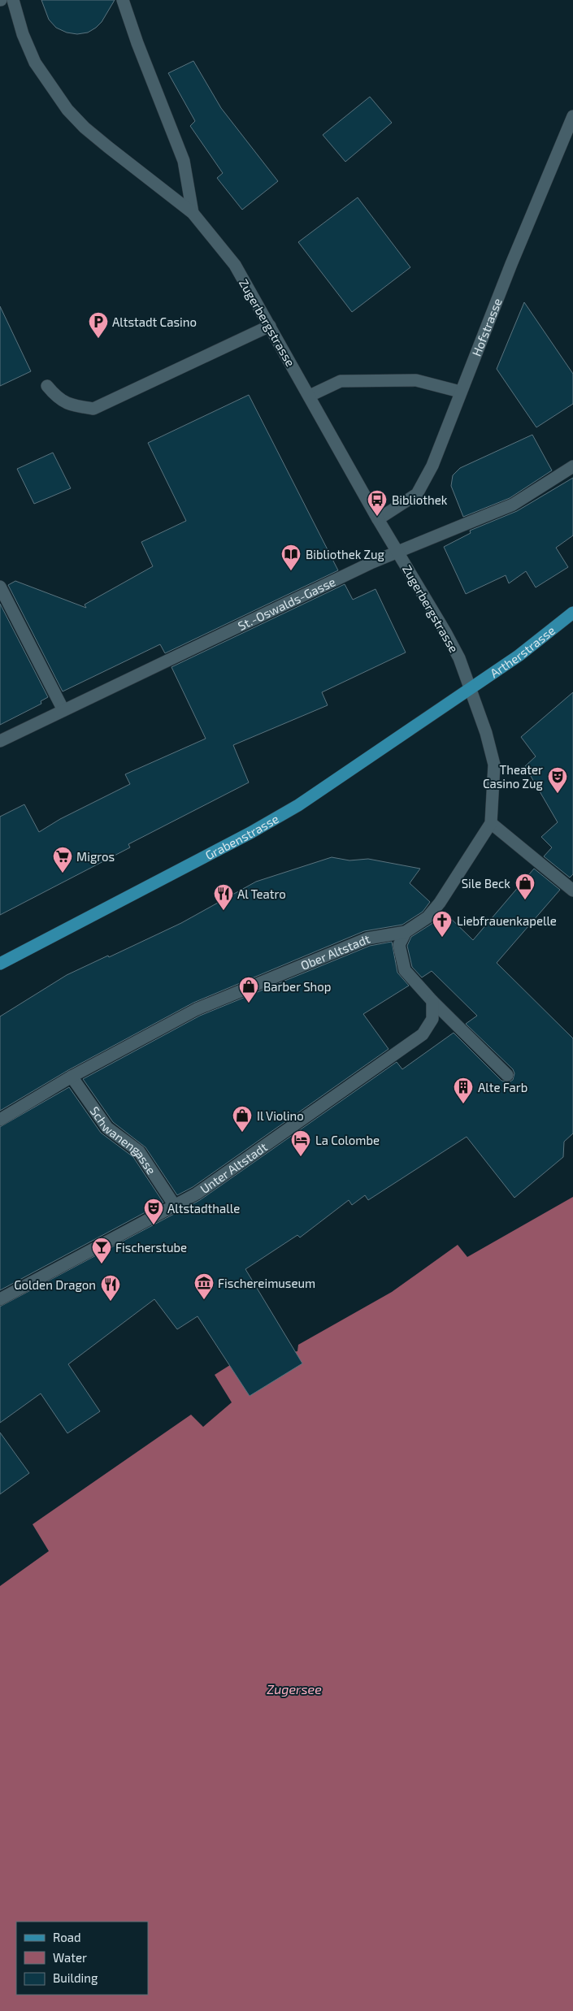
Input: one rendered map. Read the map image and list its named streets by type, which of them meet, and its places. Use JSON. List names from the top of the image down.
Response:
{
  "streets": {
    "main road": ["Artherstrasse", "Grabenstrasse"],
    "street": [
      "Zugerbergstrasse",
      "Hofstrasse",
      "St.-Oswalds-Gasse",
      "Ober Altstadt",
      "Schwanengasse",
      "Unter Altstadt"
    ]
  },
  "crossings": [
    ["Zugerbergstrasse", "Hofstrasse"],
    ["Zugerbergstrasse", "St.-Oswalds-Gasse"],
    ["Zugerbergstrasse", "Artherstrasse"],
    ["Zugerbergstrasse", "Grabenstrasse"],
    ["Zugerbergstrasse", "Ober Altstadt"],
    ["Artherstrasse", "Grabenstrasse"],
    ["Artherstrasse", "Ober Altstadt"],
    ["Grabenstrasse", "Ober Altstadt"],
    ["Ober Altstadt", "Schwanengasse"],
    ["Schwanengasse", "Unter Altstadt"]
  ],
  "water": ["Zugersee"],
  "places": {
    "parking": ["Altstadt Casino"],
    "bus stop": ["Bibliothek"],
    "library": ["Bibliothek Zug"],
    "theatre": ["Theater Casino Zug", "Altstadthalle"],
    "supermarket": ["Migros"],
    "shop": ["Sile Beck", "Barber Shop", "Il Violino"],
    "restaurant": ["Al Teatro", "Golden Dragon"],
    "church": ["Liebfrauenkapelle"],
    "building": ["Alte Farb"],
    "hotel": ["La Colombe"],
    "bar": ["Fischerstube"],
    "museum": ["Fischereimuseum"]
  },
  "legend": ["Road", "Water", "Building"]
}
